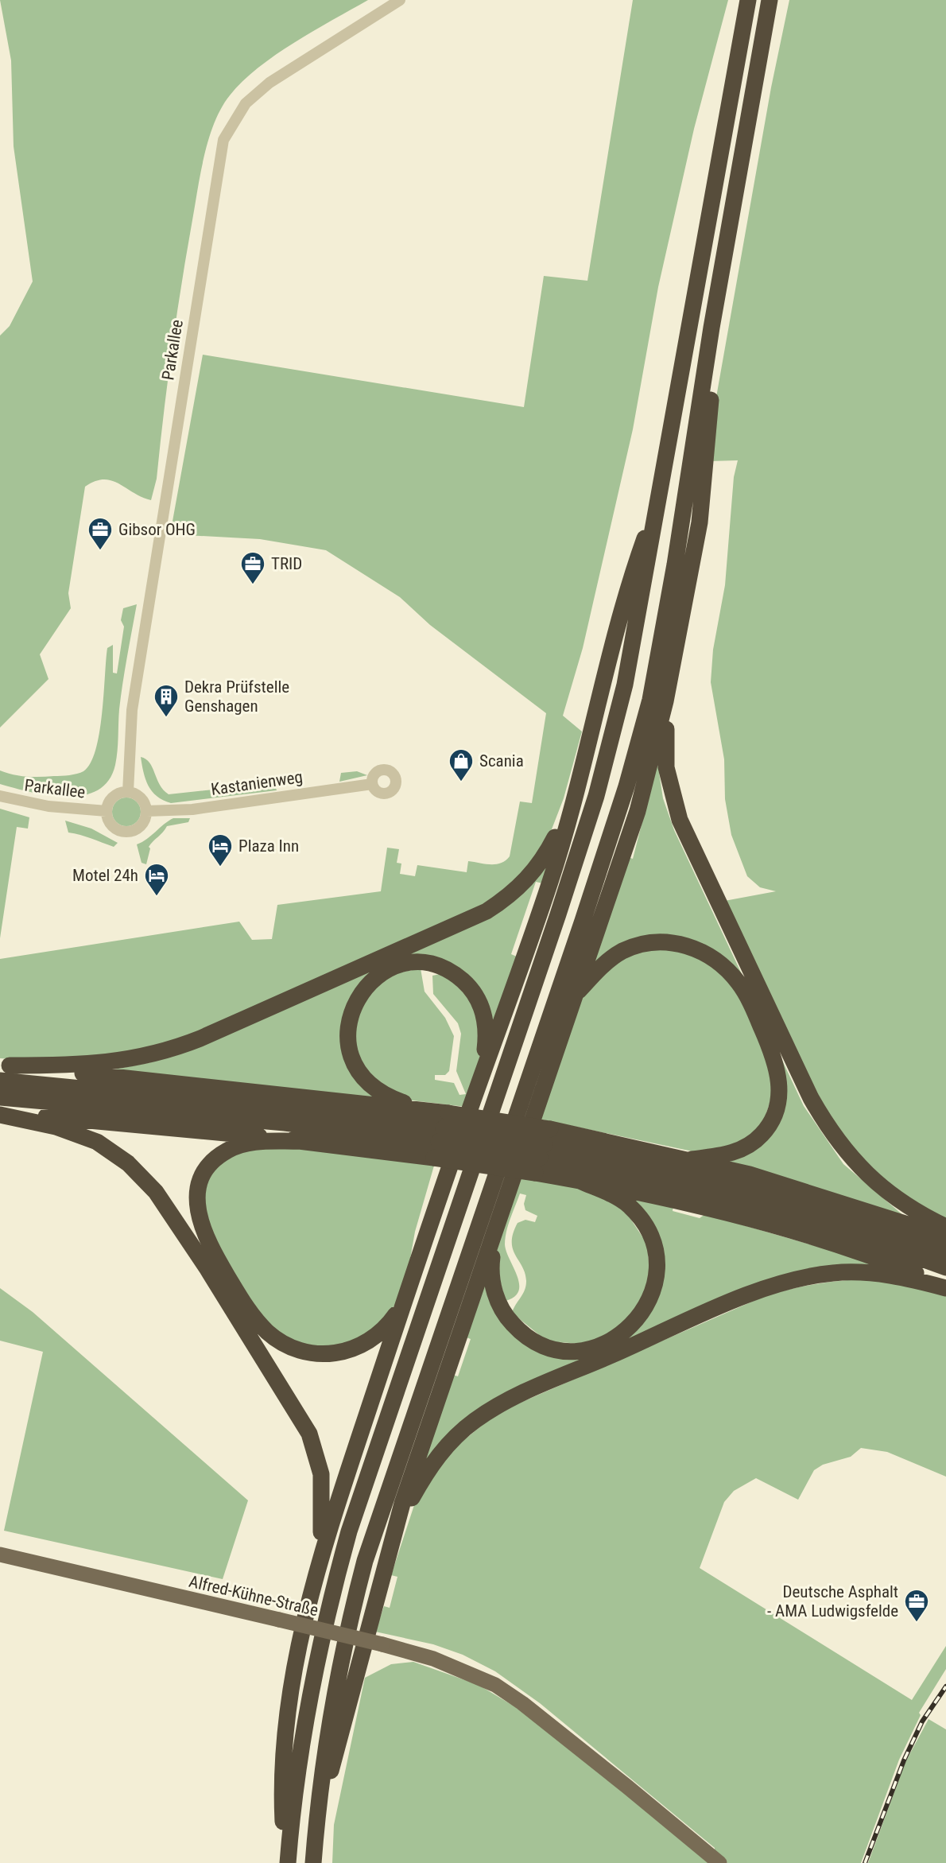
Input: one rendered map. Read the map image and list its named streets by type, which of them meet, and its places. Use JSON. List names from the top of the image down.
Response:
{
  "streets": {
    "main road": ["Alfred-Kühne-Straße"],
    "street": ["Parkallee", "Kastanienweg"]
  },
  "crossings": [
    ["Parkallee", "Kastanienweg"]
  ],
  "places": {
    "office": ["Gibsor OHG", "TRID", "Deutsche Asphalt - AMA Ludwigsfelde"],
    "building": ["Dekra Prüfstelle Genshagen"],
    "shop": ["Scania"],
    "hotel": ["Plaza Inn", "Motel 24h"]
  }
}
